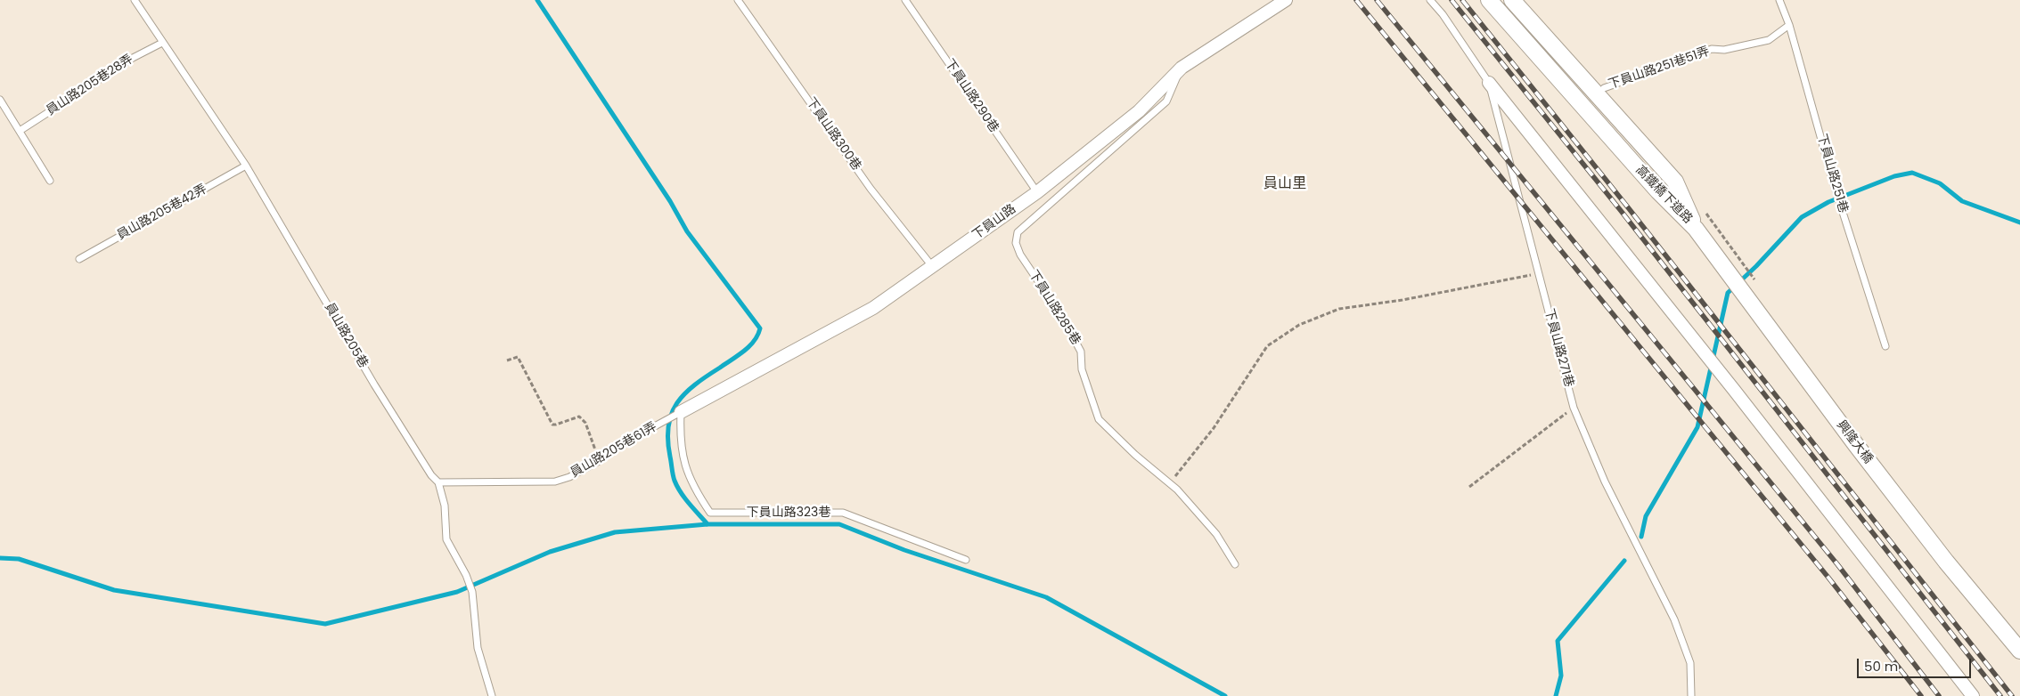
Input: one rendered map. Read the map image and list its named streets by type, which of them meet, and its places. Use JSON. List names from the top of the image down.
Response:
{
  "streets": {
    "street": ["高鐵橋下道路", "下員山路", "興隆大橋"],
    "lane": [
      "下員山路251巷51弄",
      "員山路205巷28弄",
      "下員山路290巷",
      "下員山路300巷",
      "下員山路251巷",
      "員山路205巷42弄",
      "下員山路285巷",
      "員山路205巷",
      "下員山路271巷",
      "員山路205巷61弄",
      "下員山路323巷"
    ]
  },
  "crossings": [
    ["下員山路251巷51弄", "下員山路251巷"],
    ["員山路205巷28弄", "員山路205巷"],
    ["下員山路290巷", "下員山路"],
    ["下員山路300巷", "下員山路"],
    ["高鐵橋下道路", "興隆大橋"],
    ["員山路205巷42弄", "員山路205巷"],
    ["下員山路", "下員山路285巷"],
    ["下員山路", "員山路205巷61弄"],
    ["下員山路", "下員山路323巷"],
    ["員山路205巷", "員山路205巷61弄"],
    ["員山路205巷61弄", "下員山路323巷"]
  ],
  "districts": ["員山里"],
  "scale_bar": "50 m"
}
